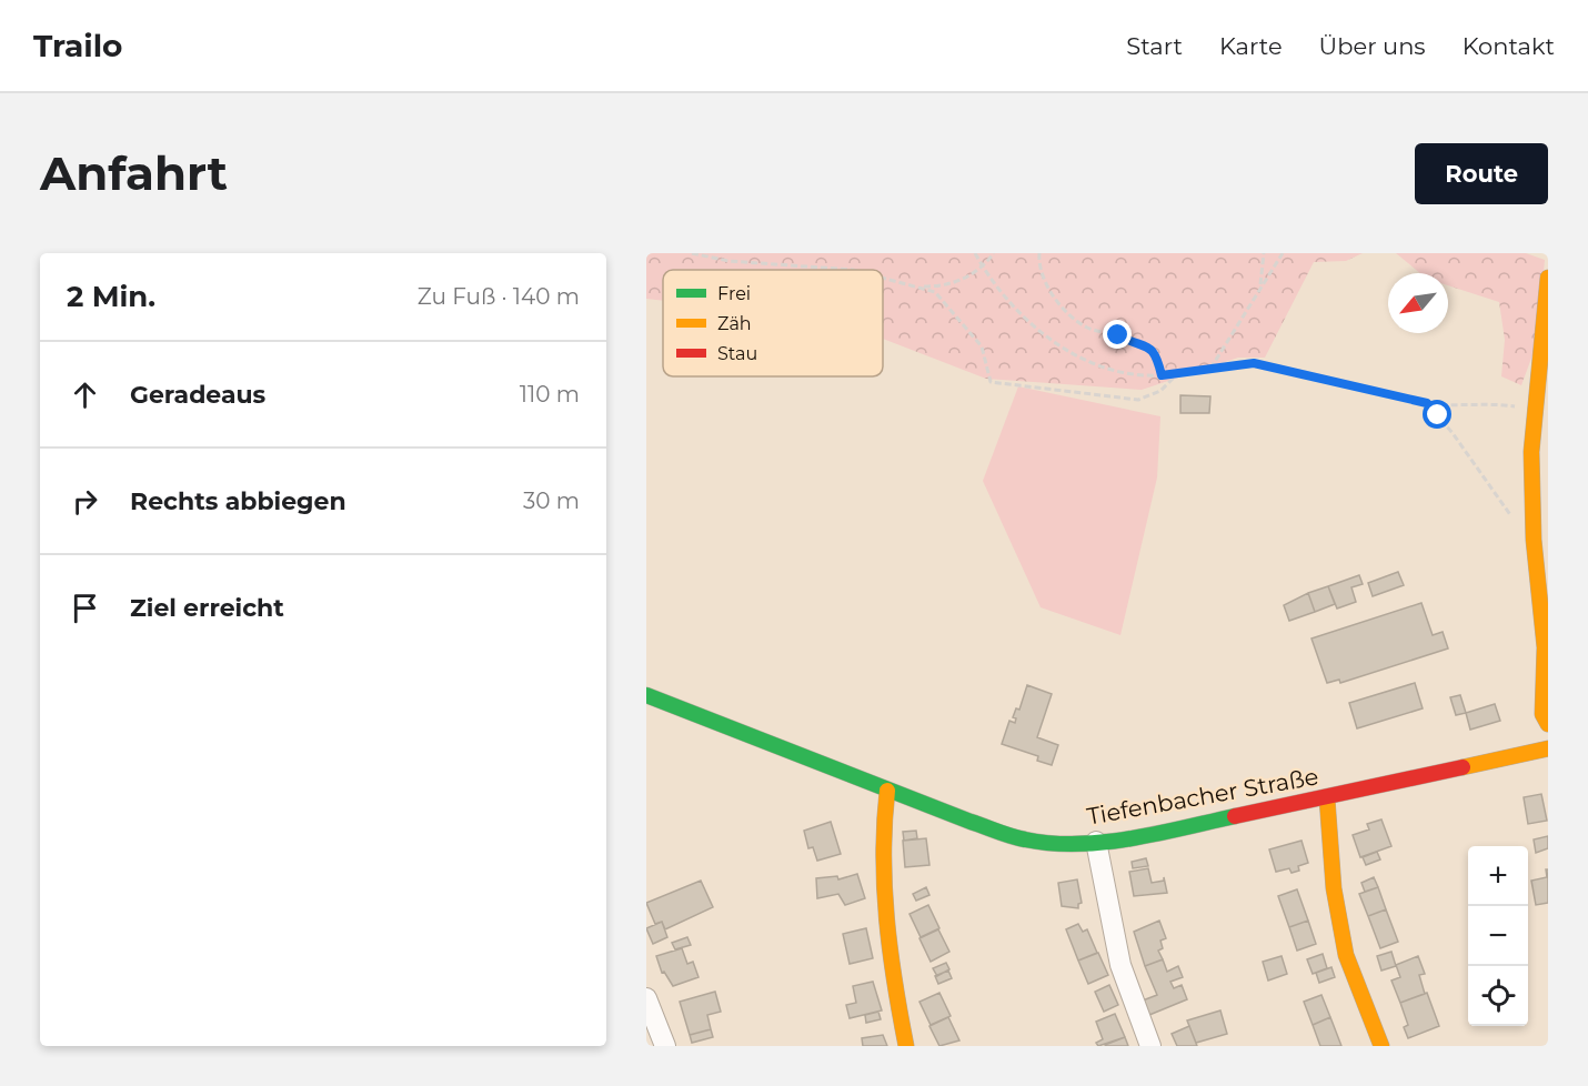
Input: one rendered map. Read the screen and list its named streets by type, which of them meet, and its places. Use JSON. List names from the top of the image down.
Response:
{
  "streets": {
    "street": ["Tiefenbacher Straße"]
  },
  "legend": ["Frei", "Zäh", "Stau"],
  "north": "bottom left",
  "page": {
    "header": "Trailo",
    "nav": [
      "Start",
      "Karte",
      "Über uns",
      "Kontakt"
    ],
    "buttons": "Route",
    "title": "Anfahrt",
    "heading": ["2 Min.", "Zu Fuß · 140 m"],
    "list": [
      ["Geradeaus", "110 m"],
      ["Rechts abbiegen", "30 m"],
      "Ziel erreicht"
    ],
    "map_buttons": ["+", "−"]
  }
}
